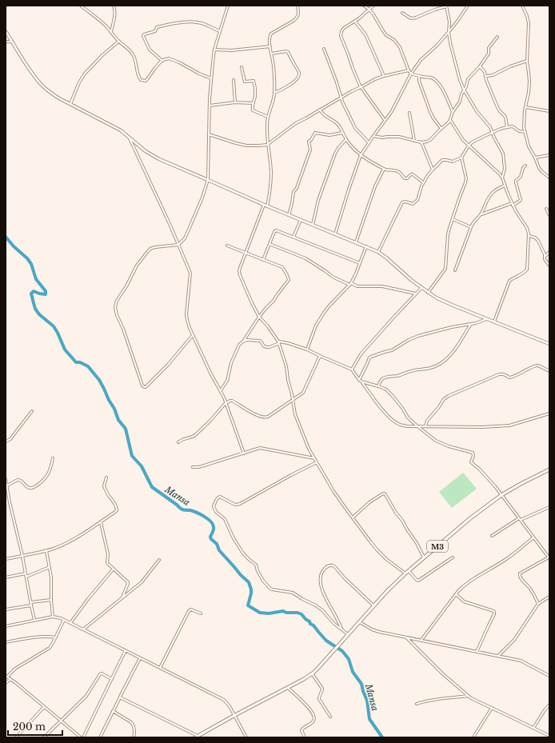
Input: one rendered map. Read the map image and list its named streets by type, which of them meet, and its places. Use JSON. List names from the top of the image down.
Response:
{
  "streets": {
    "main road": ["M3"]
  },
  "water": ["Mansa"],
  "scale_bar": "200 m"
}
